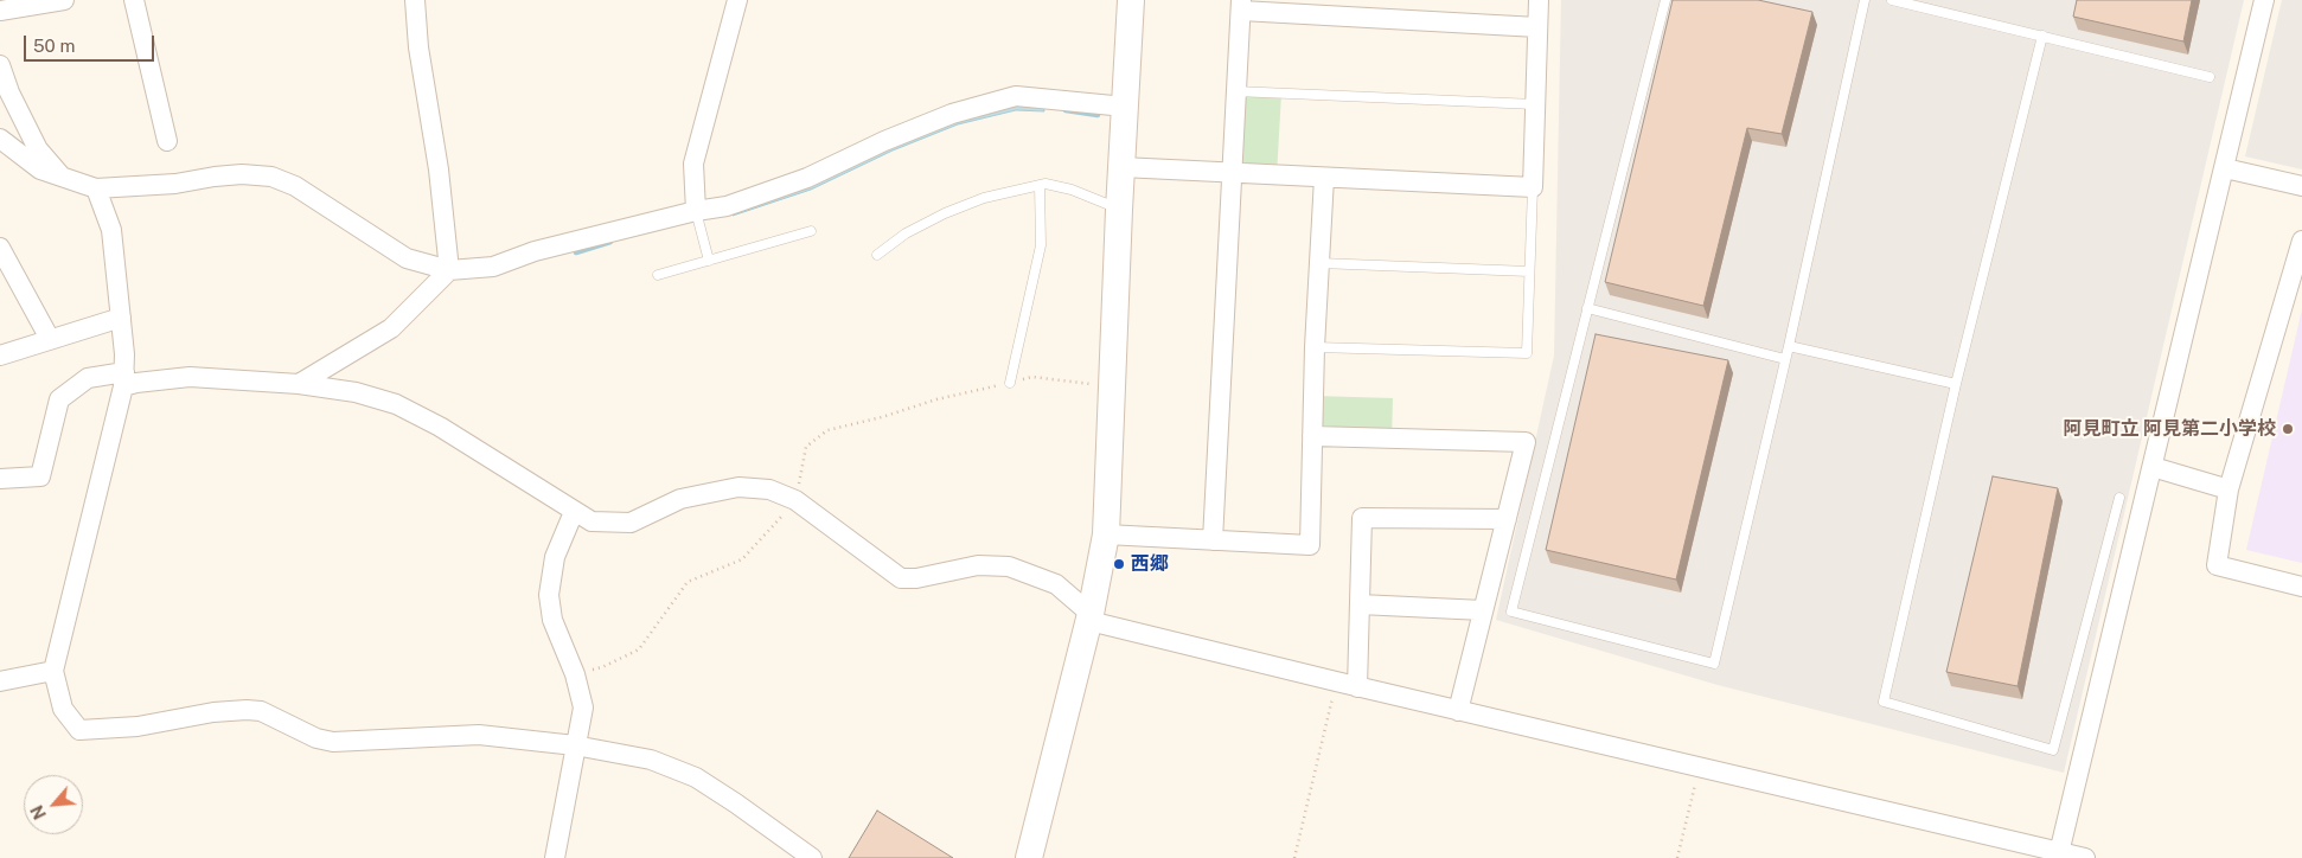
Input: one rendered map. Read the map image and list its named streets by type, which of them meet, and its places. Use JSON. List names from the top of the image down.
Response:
{
  "places": ["阿見町立 阿見第二小学校", "西郷"],
  "scale_bar": "50 m",
  "north": "bottom left"
}
